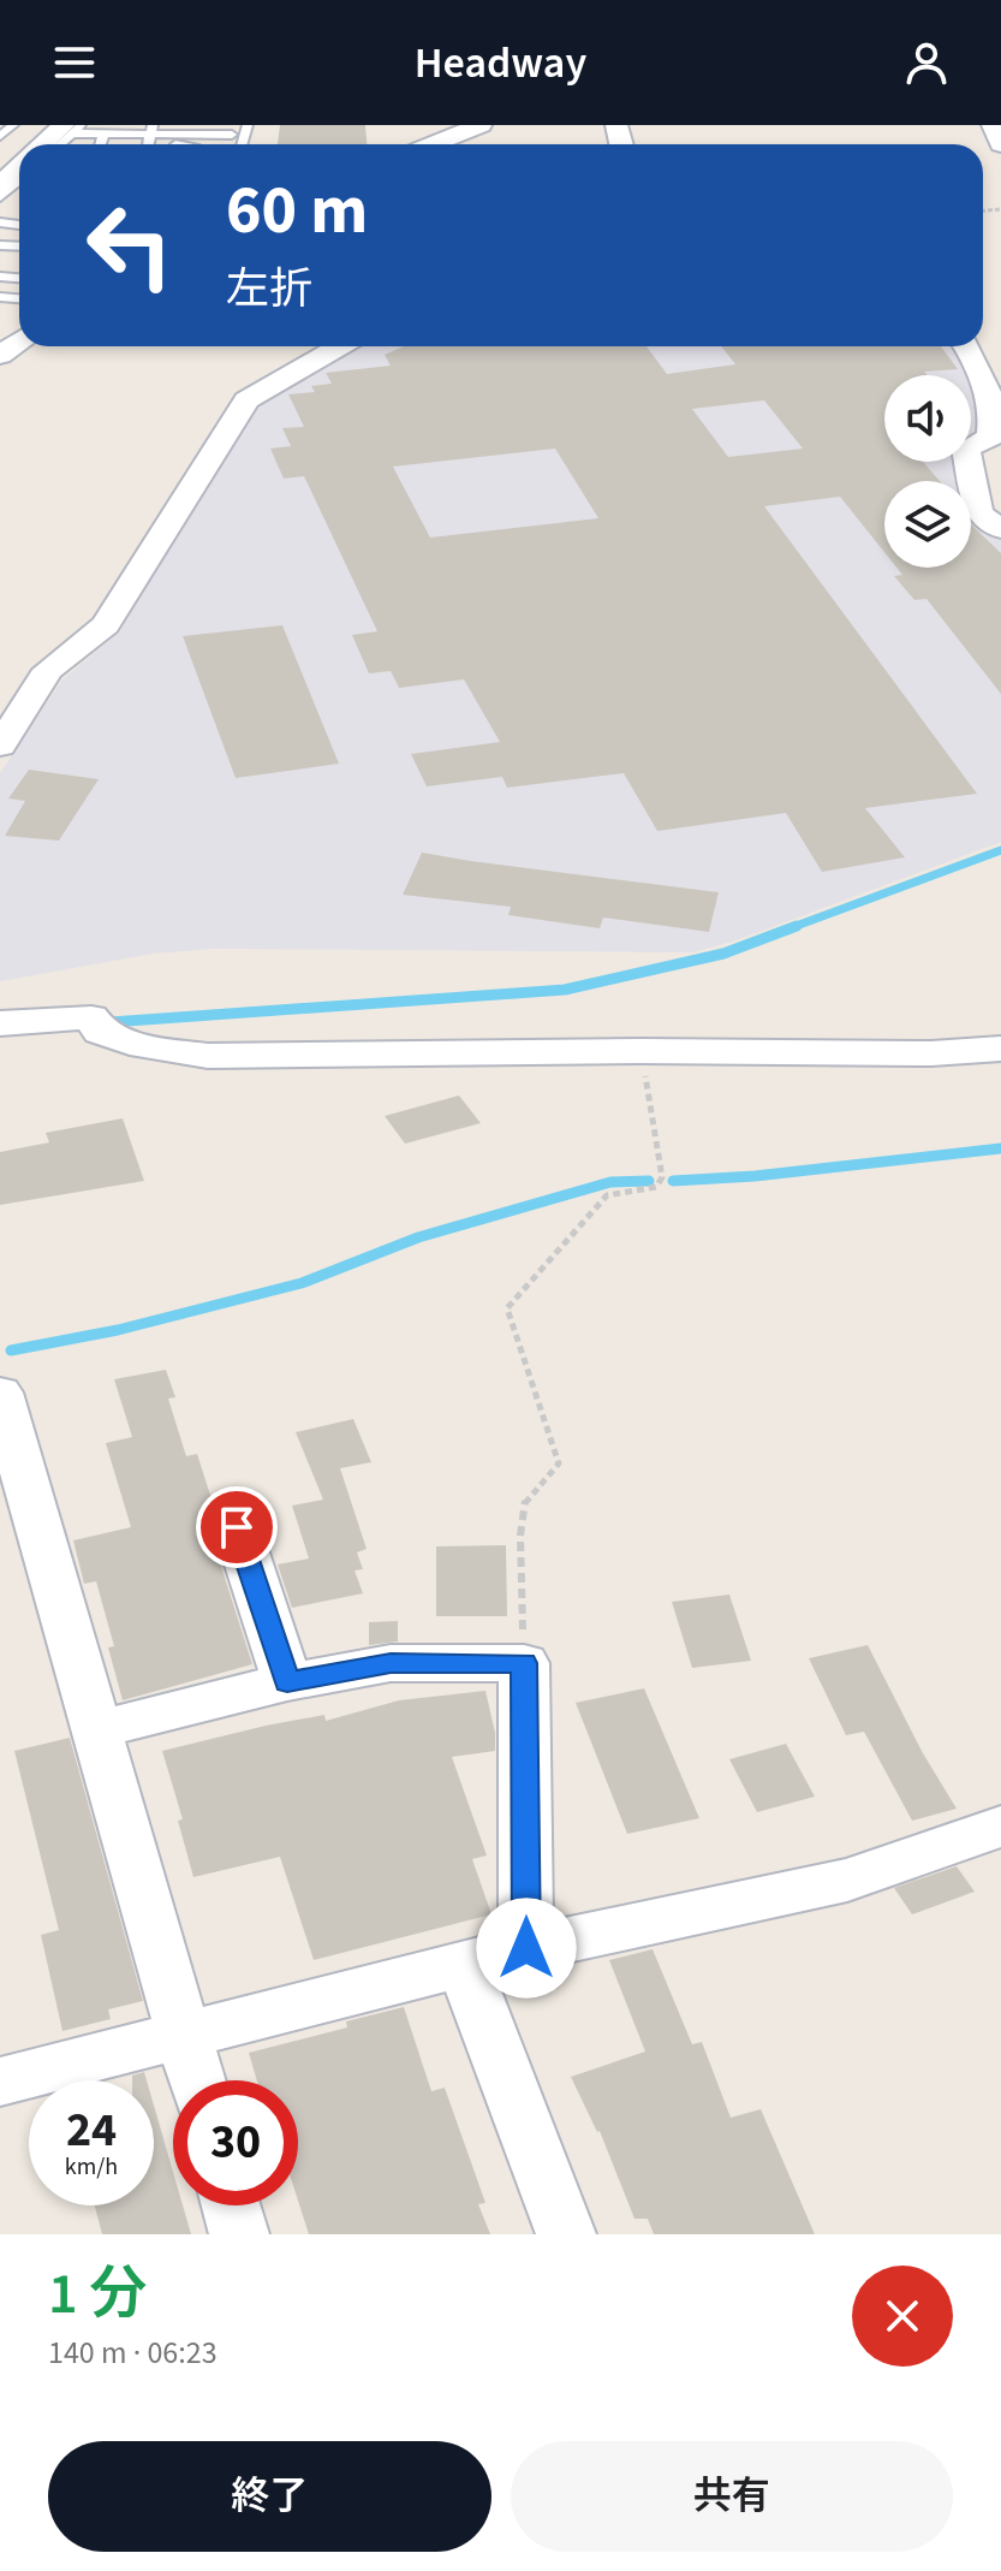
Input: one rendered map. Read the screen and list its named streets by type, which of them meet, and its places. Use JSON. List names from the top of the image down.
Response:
{
  "page": {
    "header": "Headway",
    "turn": ["60 m", "左折"],
    "speed": "24 km/h",
    "limit": "30",
    "heading": ["1 分", "140 m · 06:23"],
    "buttons": ["終了", "共有"]
  }
}
